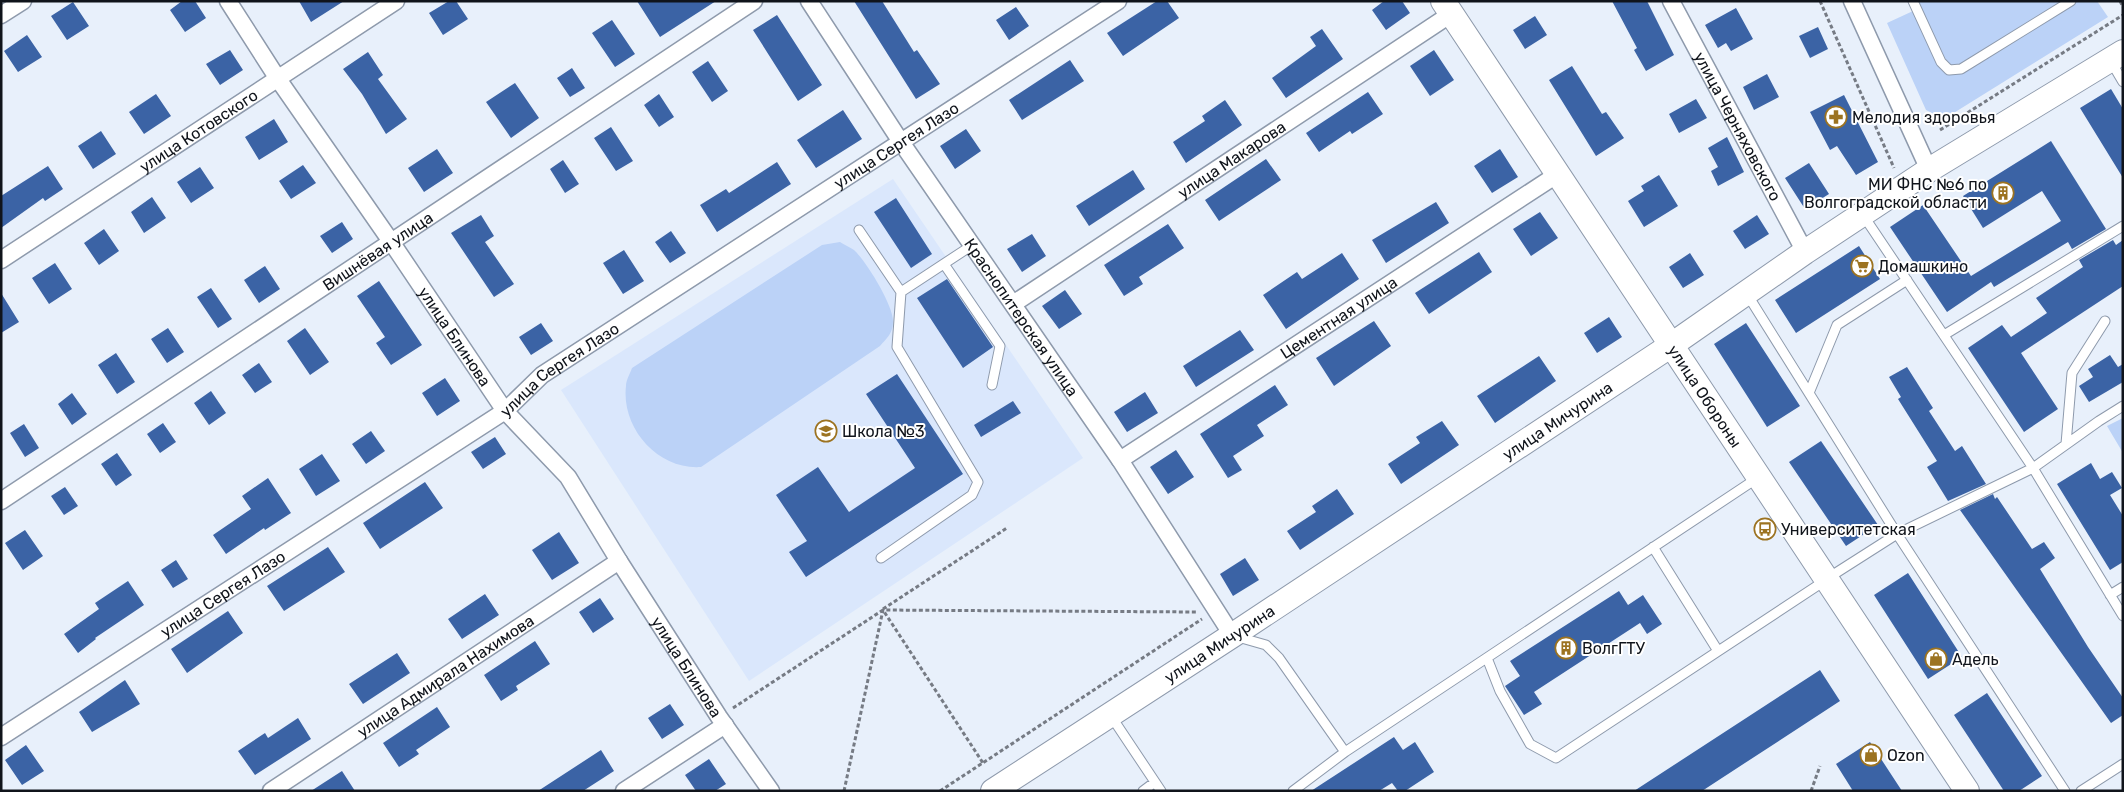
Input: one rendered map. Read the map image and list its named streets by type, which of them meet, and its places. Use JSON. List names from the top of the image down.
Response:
{
  "streets": {
    "street": [
      "улица Черняховского",
      "улица Котовского",
      "улица Сергея Лазо",
      "улица Макарова",
      "Вишнёвая улица",
      "Цементная улица",
      "Краснопитерская улица",
      "улица Блинова",
      "улица Обороны",
      "улица Мичурина",
      "улица Адмирала Нахимова"
    ]
  },
  "crossings": [
    ["улица Черняховского", "улица Мичурина"],
    ["улица Котовского", "улица Блинова"],
    ["улица Сергея Лазо", "Краснопитерская улица"],
    ["улица Сергея Лазо", "улица Блинова"],
    ["улица Макарова", "Краснопитерская улица"],
    ["улица Макарова", "улица Обороны"],
    ["Вишнёвая улица", "улица Блинова"],
    ["Цементная улица", "Краснопитерская улица"],
    ["Цементная улица", "улица Обороны"],
    ["Краснопитерская улица", "улица Мичурина"],
    ["улица Блинова", "улица Адмирала Нахимова"],
    ["улица Обороны", "улица Мичурина"]
  ],
  "places": {
    "pharmacy": ["Мелодия здоровья"],
    "building": ["МИ ФНС №6 по Волгоградской области", "ВолгГТУ"],
    "supermarket": ["Домашкино"],
    "school or university": ["Школа №3"],
    "bus stop": ["Университетская"],
    "shop": ["Адель", "Ozon"]
  }
}
